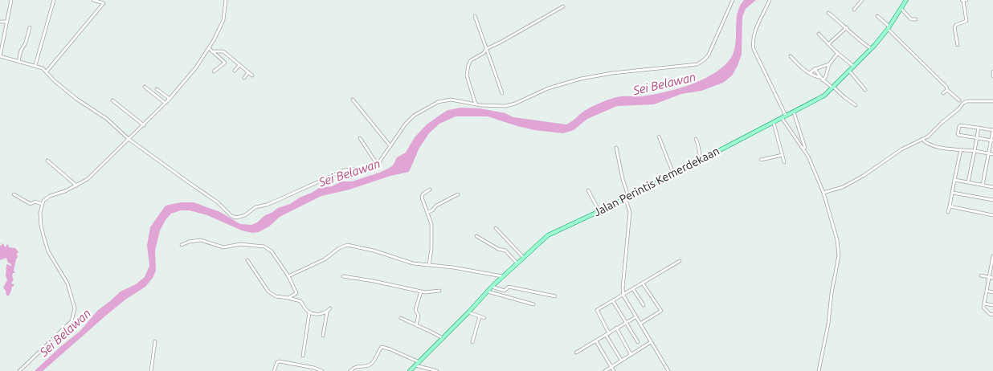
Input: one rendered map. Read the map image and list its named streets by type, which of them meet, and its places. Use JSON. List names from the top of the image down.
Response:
{
  "streets": {
    "main road": ["Jalan Perintis Kemerdekaan"]
  },
  "water": ["Sei Belawan"]
}
